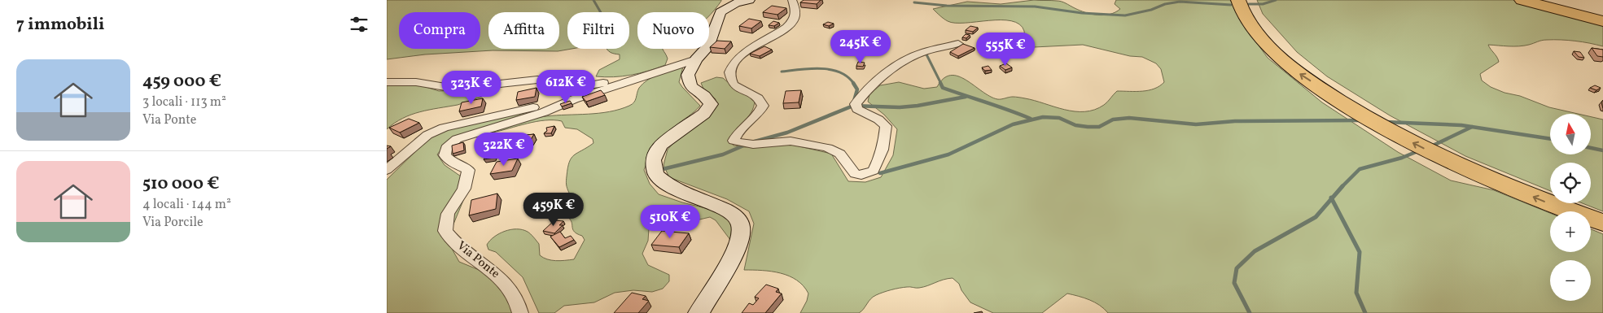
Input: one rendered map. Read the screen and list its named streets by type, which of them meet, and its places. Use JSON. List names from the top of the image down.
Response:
{
  "streets": {
    "street": ["Via Ponte"]
  },
  "north": "top",
  "page": {
    "heading": "7 immobili",
    "chip": [
      "Compra",
      "Affitta",
      "Filtri",
      "Nuovo"
    ],
    "price": [
      "245K €",
      "555K €",
      "612K €",
      "323K €",
      "322K €",
      "459K €",
      "510K €"
    ],
    "list": [
      {
        "name": "459 000 €",
        "note": "3 locali · 113 m² · Via Ponte"
      },
      {
        "name": "510 000 €",
        "note": "4 locali · 144 m² · Via Porcile"
      }
    ],
    "map_buttons": ["+", "−"]
  }
}
